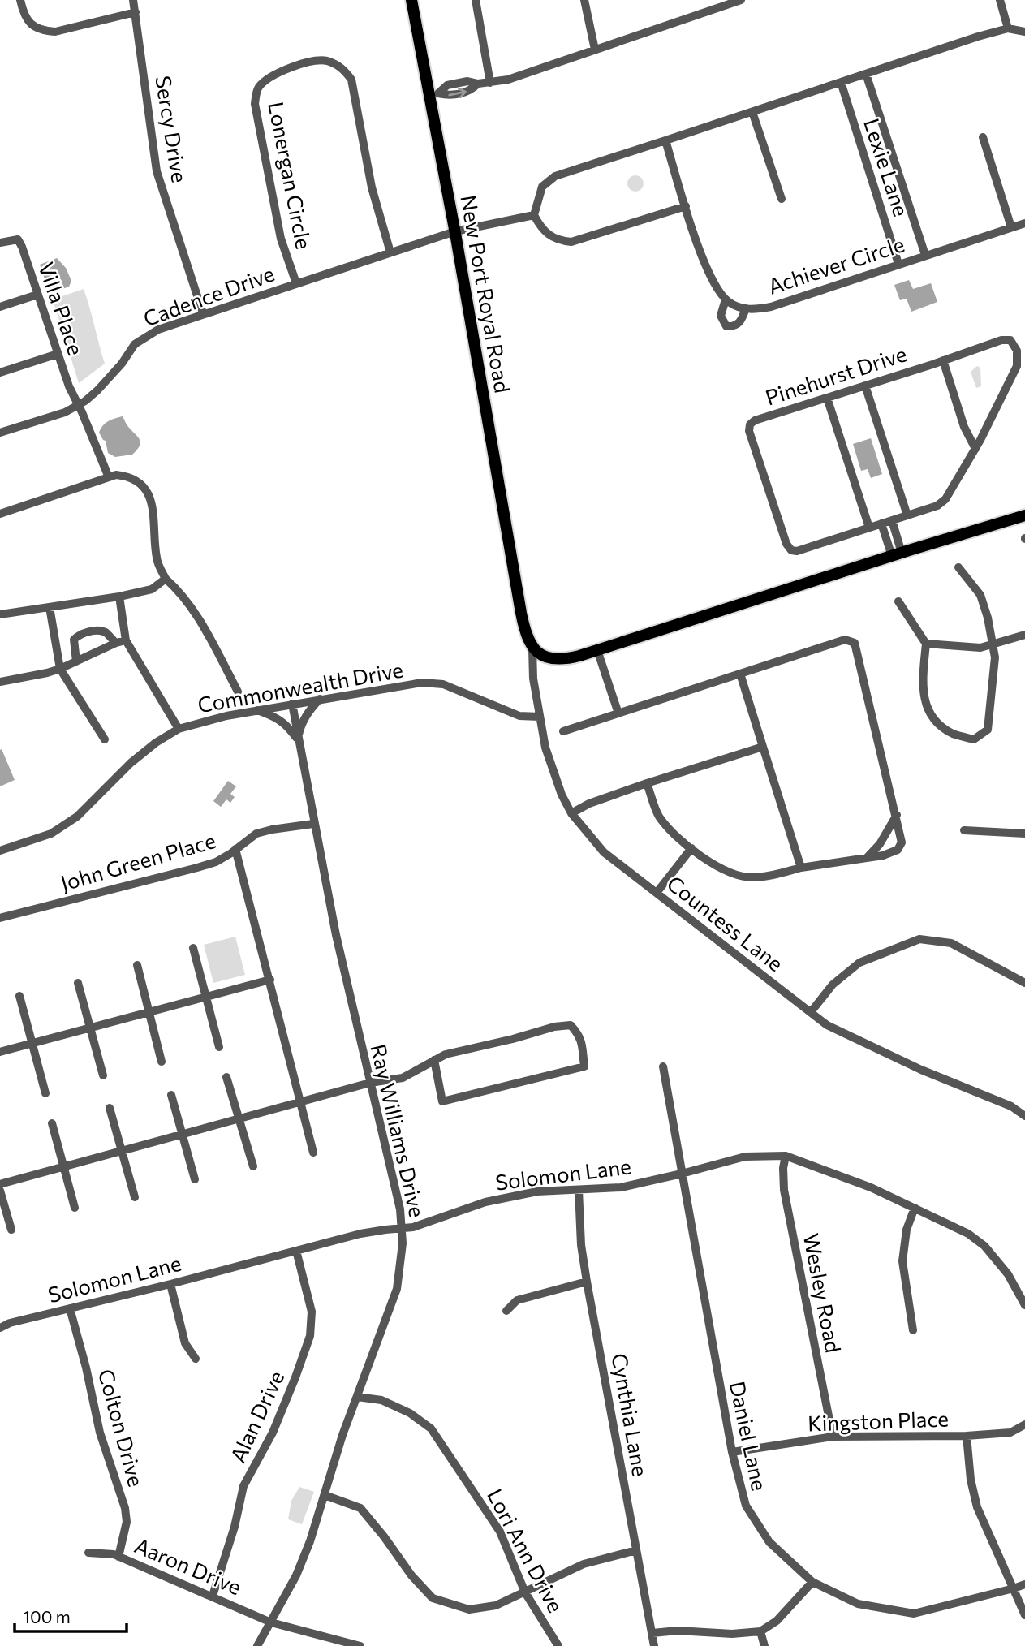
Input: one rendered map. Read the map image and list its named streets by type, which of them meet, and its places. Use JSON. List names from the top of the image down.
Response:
{
  "streets": {
    "main road": ["New Port Royal Road"],
    "street": [
      "Sercy Drive",
      "Lexie Lane",
      "Lonergan Circle",
      "Achiever Circle",
      "Cadence Drive",
      "Villa Place",
      "Pinehurst Drive",
      "Commonwealth Drive",
      "John Green Place",
      "Countess Lane",
      "Ray Williams Drive",
      "Solomon Lane",
      "Wesley Road",
      "Cynthia Lane",
      "Alan Drive",
      "Kingston Place",
      "Colton Drive",
      "Daniel Lane",
      "Lori Ann Drive",
      "Aaron Drive"
    ]
  },
  "crossings": [
    ["Sercy Drive", "Cadence Drive"],
    ["Lexie Lane", "Achiever Circle"],
    ["Lonergan Circle", "Cadence Drive"],
    ["New Port Royal Road", "Cadence Drive"],
    ["New Port Royal Road", "Countess Lane"],
    ["Cadence Drive", "Villa Place"],
    ["Commonwealth Drive", "Countess Lane"],
    ["Commonwealth Drive", "Ray Williams Drive"],
    ["John Green Place", "Ray Williams Drive"],
    ["Ray Williams Drive", "Solomon Lane"],
    ["Ray Williams Drive", "Lori Ann Drive"],
    ["Ray Williams Drive", "Aaron Drive"],
    ["Solomon Lane", "Wesley Road"],
    ["Solomon Lane", "Cynthia Lane"],
    ["Solomon Lane", "Alan Drive"],
    ["Solomon Lane", "Colton Drive"],
    ["Solomon Lane", "Daniel Lane"],
    ["Wesley Road", "Kingston Place"],
    ["Alan Drive", "Aaron Drive"],
    ["Kingston Place", "Daniel Lane"],
    ["Colton Drive", "Aaron Drive"]
  ],
  "scale_bar": "100 m"
}
